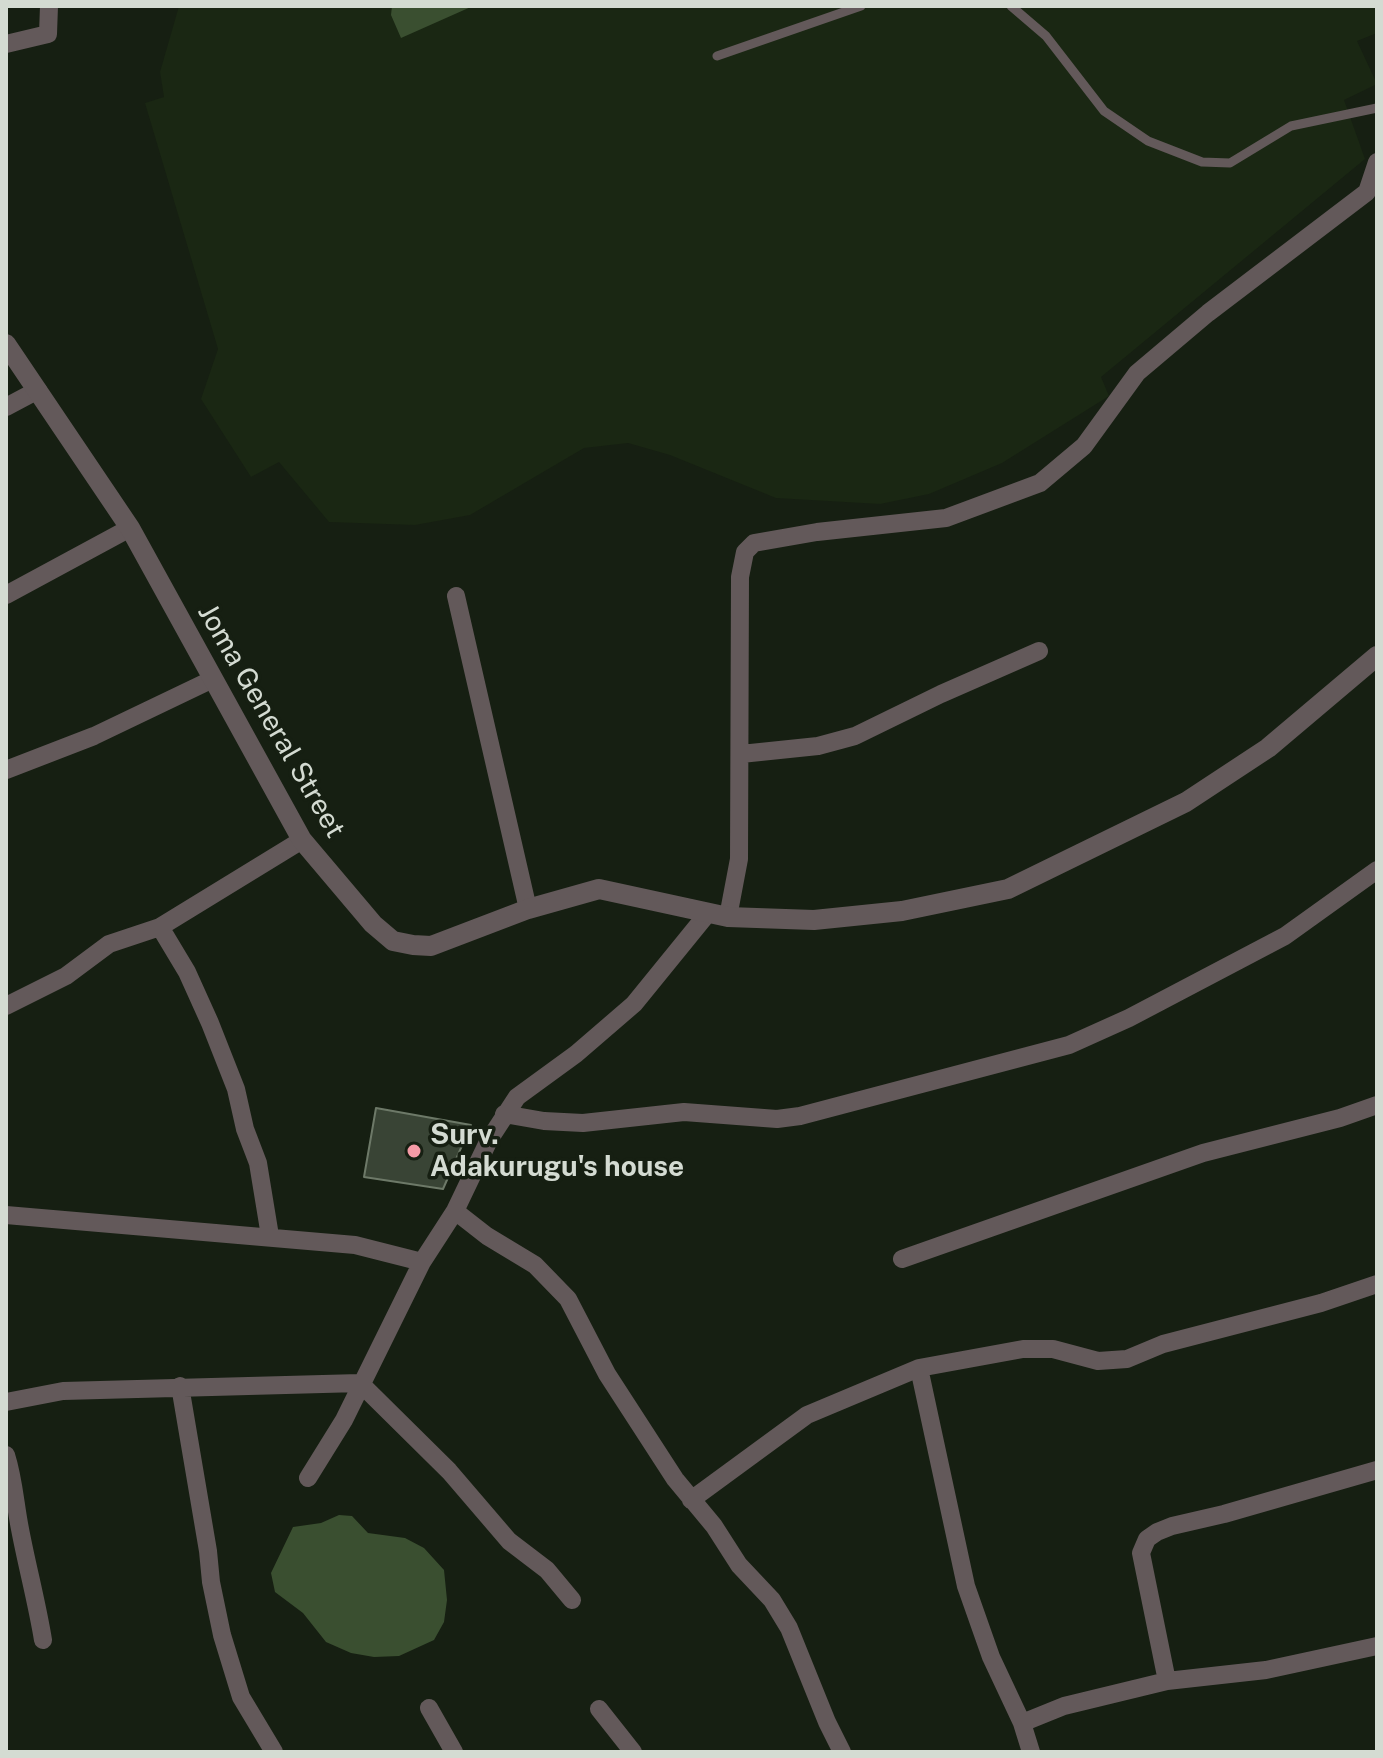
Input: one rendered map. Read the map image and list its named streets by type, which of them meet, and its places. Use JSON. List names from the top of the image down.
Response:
{
  "streets": {
    "street": ["Joma General Street"]
  },
  "places": ["Surv. Adakurugu's house"]
}
